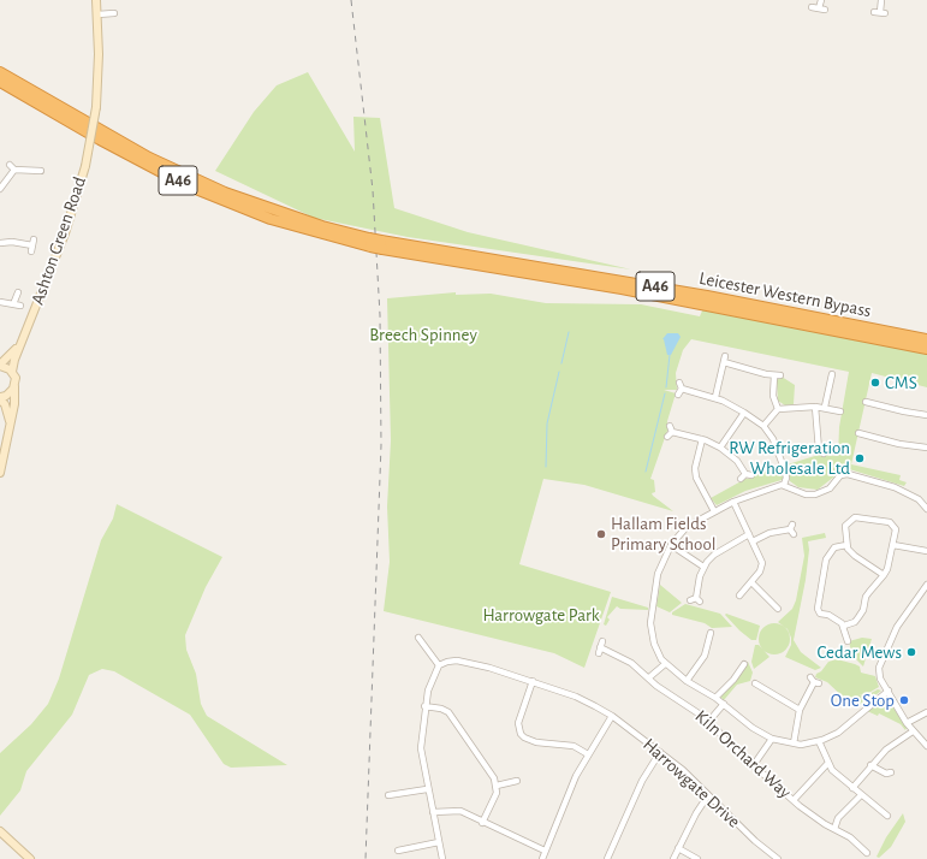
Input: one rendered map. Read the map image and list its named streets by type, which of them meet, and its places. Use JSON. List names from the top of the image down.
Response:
{
  "streets": {
    "highway": ["A46", "Leicester Western Bypass"],
    "street": ["Ashton Green Road", "Kiln Orchard Way", "Harrowgate Drive"]
  },
  "crossings": [
    ["A46", "Leicester Western Bypass"]
  ],
  "parks": ["Breech Spinney", "Harrowgate Park"],
  "places": [
    "CMS",
    "RW Refrigeration Wholesale Ltd",
    "Hallam Fields Primary School",
    "Cedar Mews",
    "One Stop"
  ]
}
